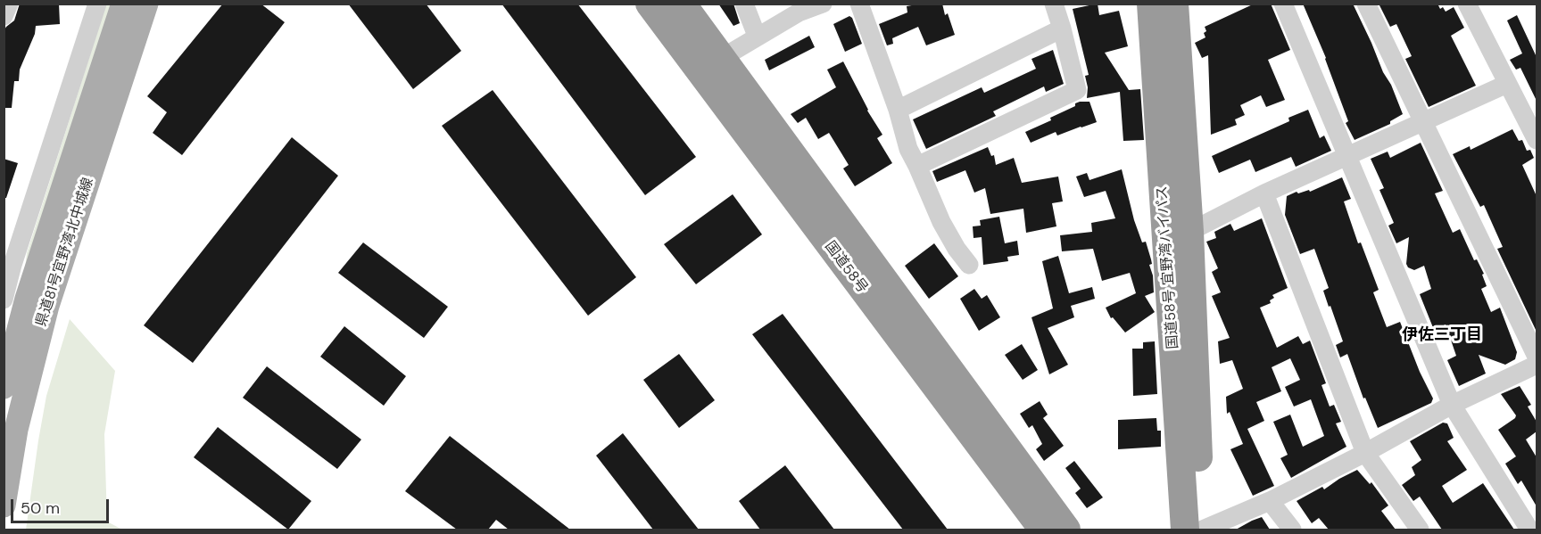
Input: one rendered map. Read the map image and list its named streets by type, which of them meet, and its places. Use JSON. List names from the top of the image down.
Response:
{
  "streets": {
    "highway": ["国道58号", "国道58号 宜野湾バイパス"],
    "main road": ["県道81号宜野湾北中城線"]
  },
  "districts": ["伊佐三丁目"],
  "scale_bar": "50 m"
}
